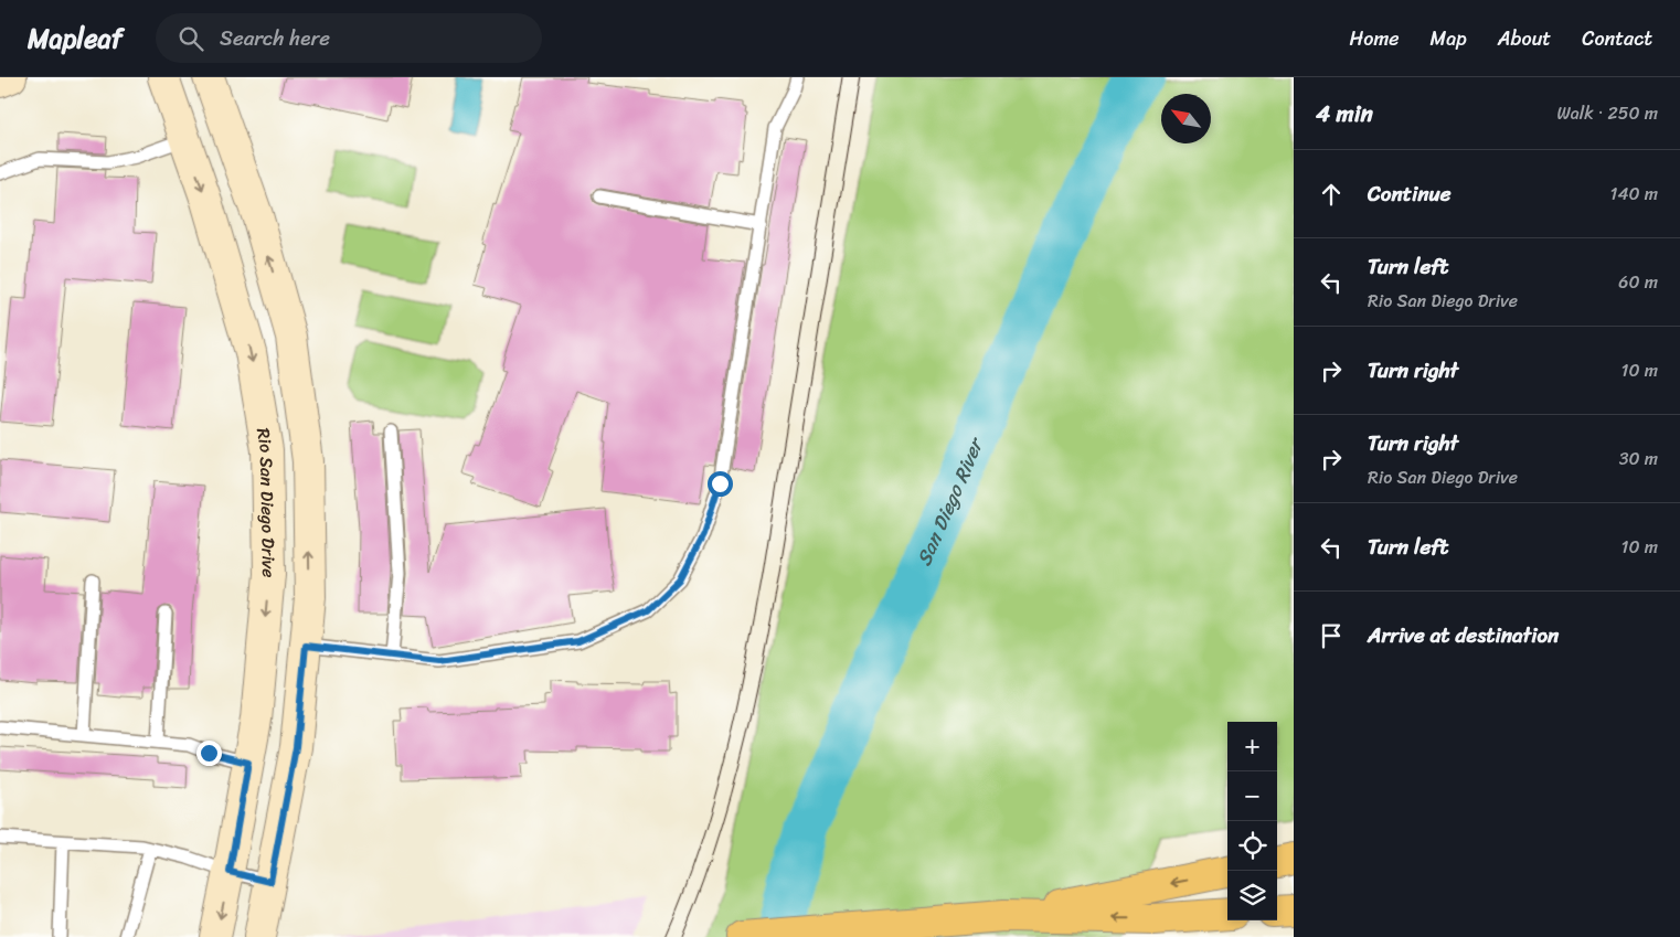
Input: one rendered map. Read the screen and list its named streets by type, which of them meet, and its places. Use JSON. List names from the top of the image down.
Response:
{
  "streets": {
    "main road": ["Rio San Diego Drive"]
  },
  "water": ["San Diego River"],
  "north": "top left",
  "page": {
    "header": "Mapleaf",
    "search": "Search here",
    "nav": [
      "Home",
      "Map",
      "About",
      "Contact"
    ],
    "heading": ["4 min", "Walk · 250 m"],
    "list": [
      ["Continue", "140 m"],
      ["Turn left", "Rio San Diego Drive", "60 m"],
      ["Turn right", "10 m"],
      ["Turn right", "Rio San Diego Drive", "30 m"],
      ["Turn left", "10 m"],
      "Arrive at destination"
    ],
    "map_buttons": ["+", "−"]
  }
}
